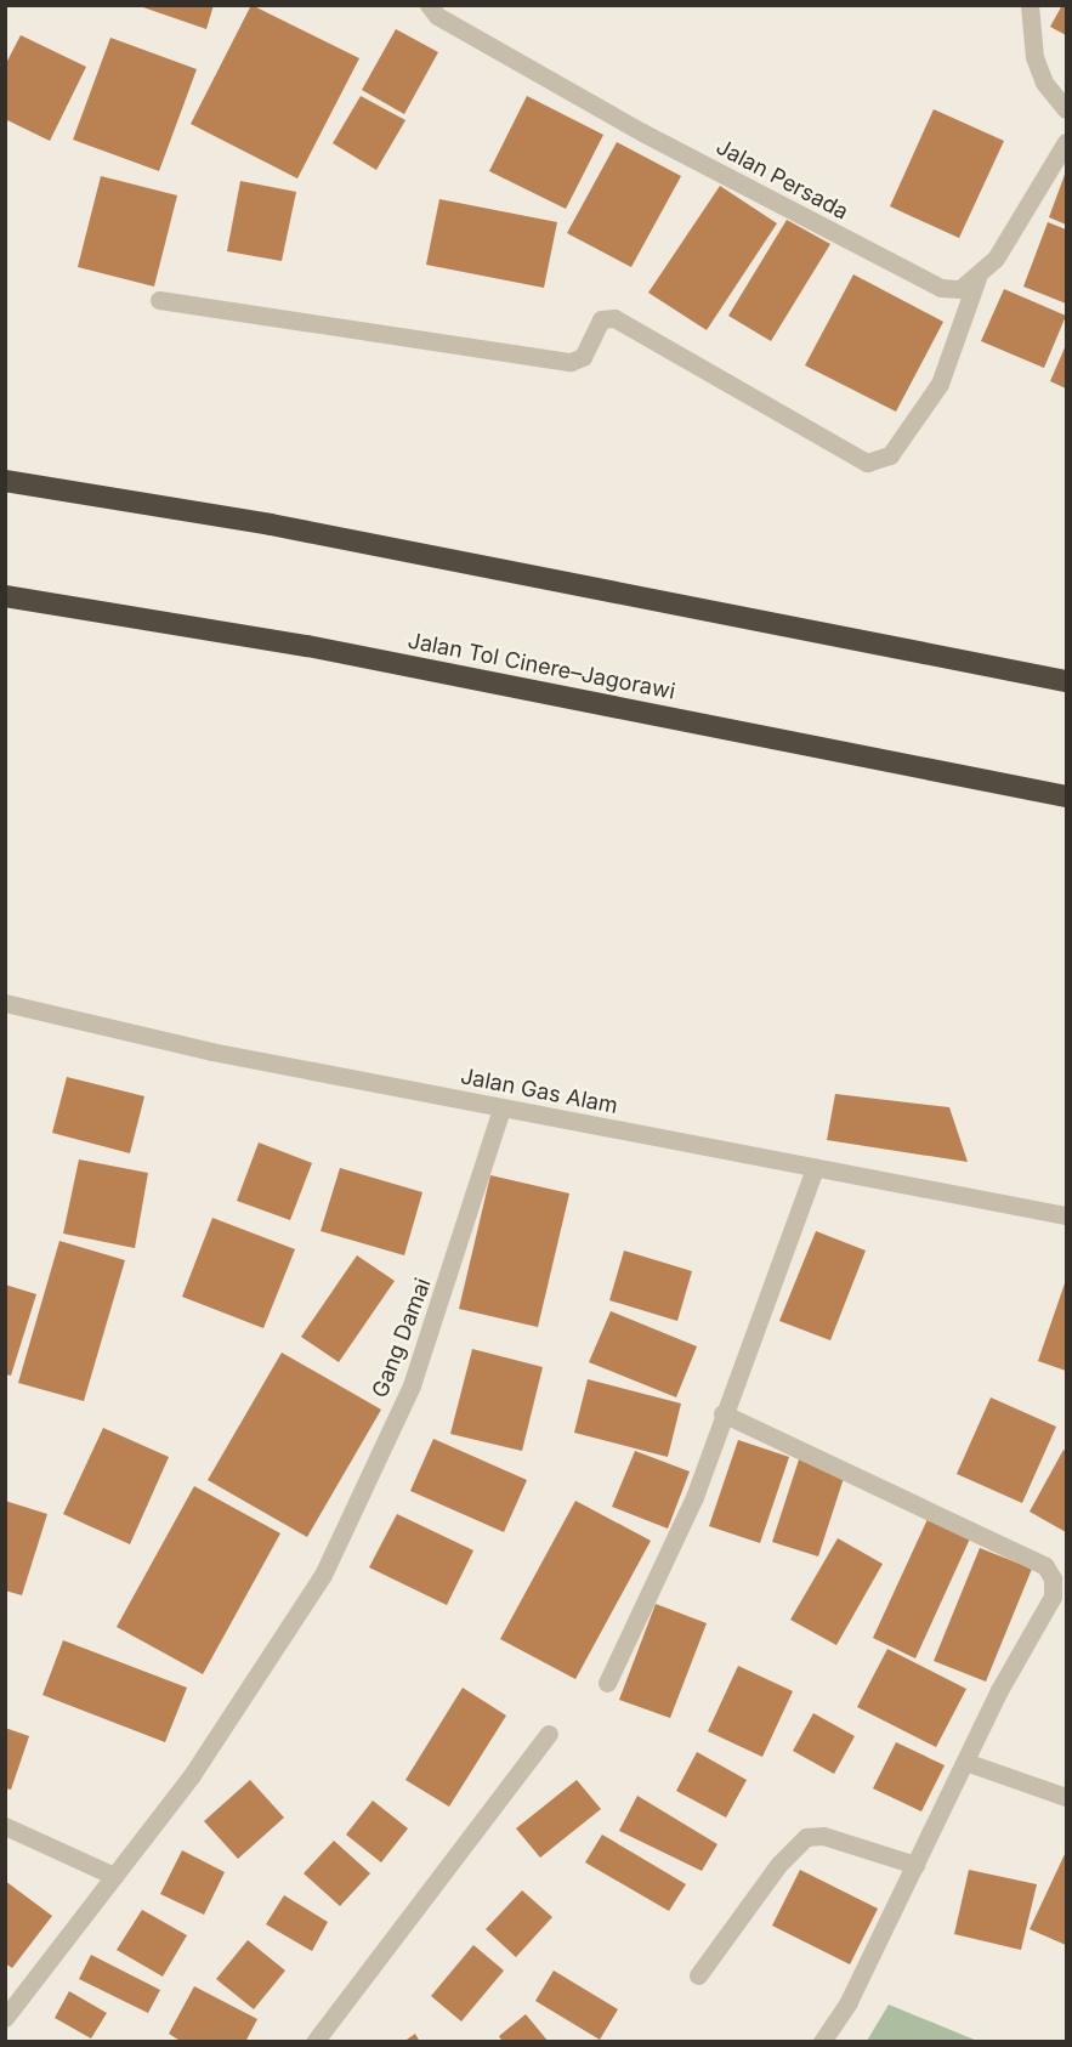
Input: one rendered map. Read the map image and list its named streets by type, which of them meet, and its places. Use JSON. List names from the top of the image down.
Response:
{
  "streets": {
    "highway": ["Jalan Tol Cinere–Jagorawi"],
    "street": ["Jalan Persada", "Jalan Gas Alam", "Gang Damai"]
  },
  "crossings": [
    ["Jalan Gas Alam", "Gang Damai"]
  ]
}
